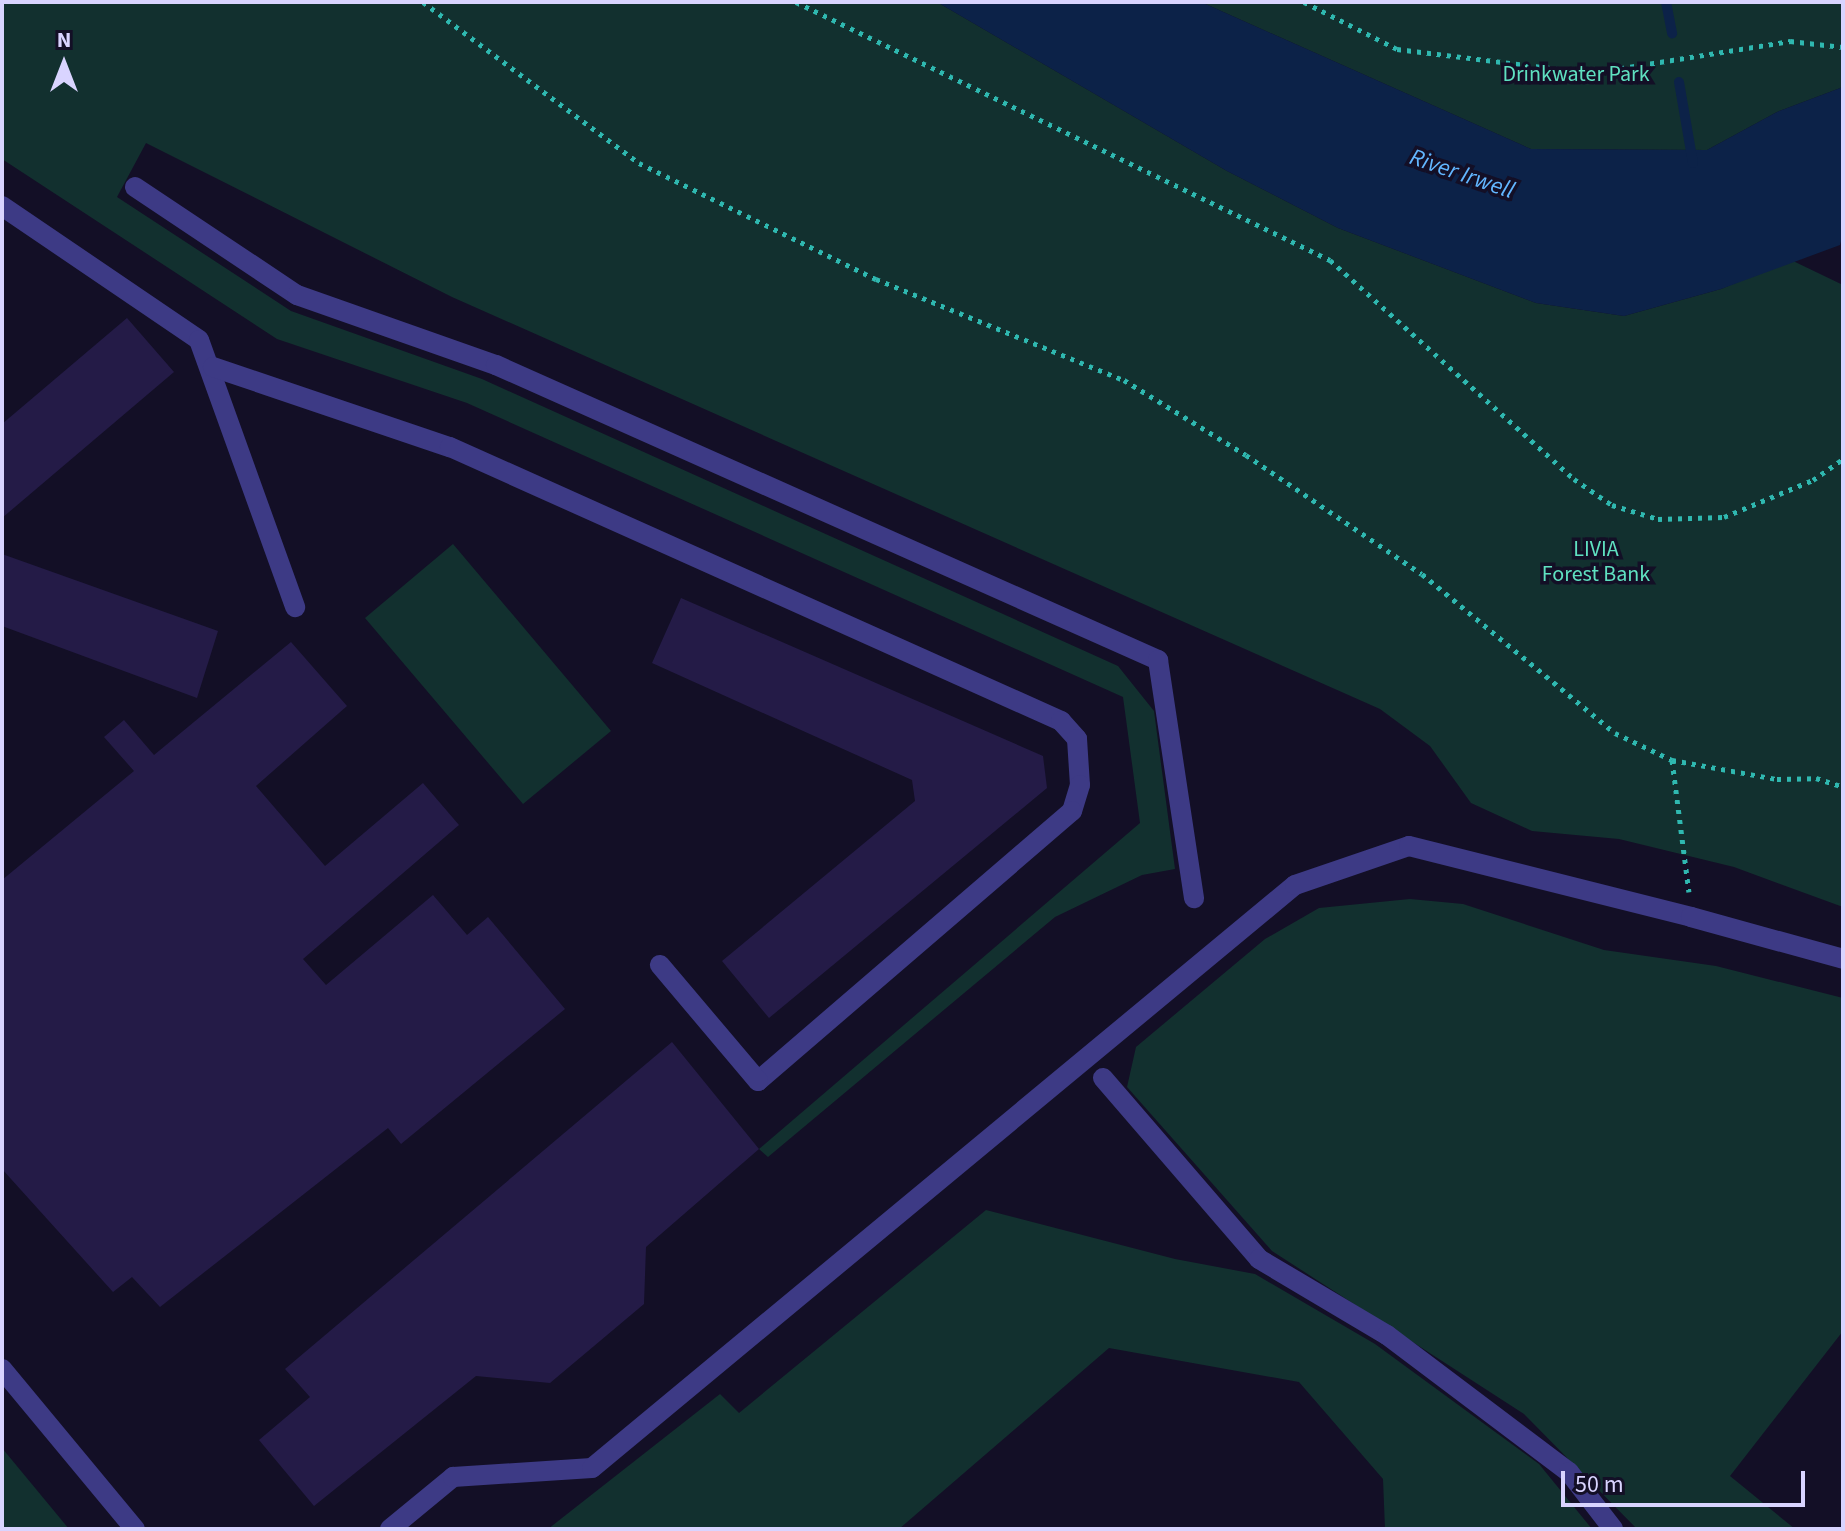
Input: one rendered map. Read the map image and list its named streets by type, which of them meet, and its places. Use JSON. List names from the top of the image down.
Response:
{
  "water": ["River Irwell"],
  "parks": ["Drinkwater Park", "LIVIA Forest Bank"],
  "scale_bar": "50 m",
  "north": "top"
}
